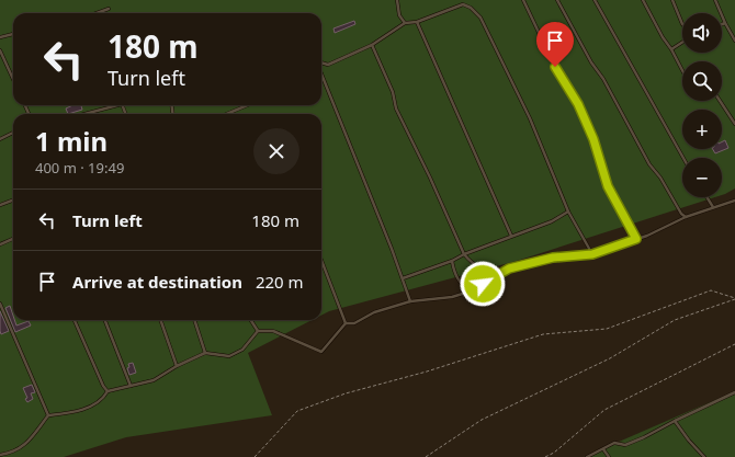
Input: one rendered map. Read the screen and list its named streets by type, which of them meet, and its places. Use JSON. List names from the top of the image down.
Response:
{
  "page": {
    "map_buttons": ["+", "−"],
    "turn": ["180 m", "Turn left"],
    "heading": ["1 min", "400 m · 19:49"],
    "list": [
      {
        "name": "Turn left",
        "value": "180 m"
      },
      {
        "name": "Arrive at destination",
        "value": "220 m"
      }
    ]
  }
}
